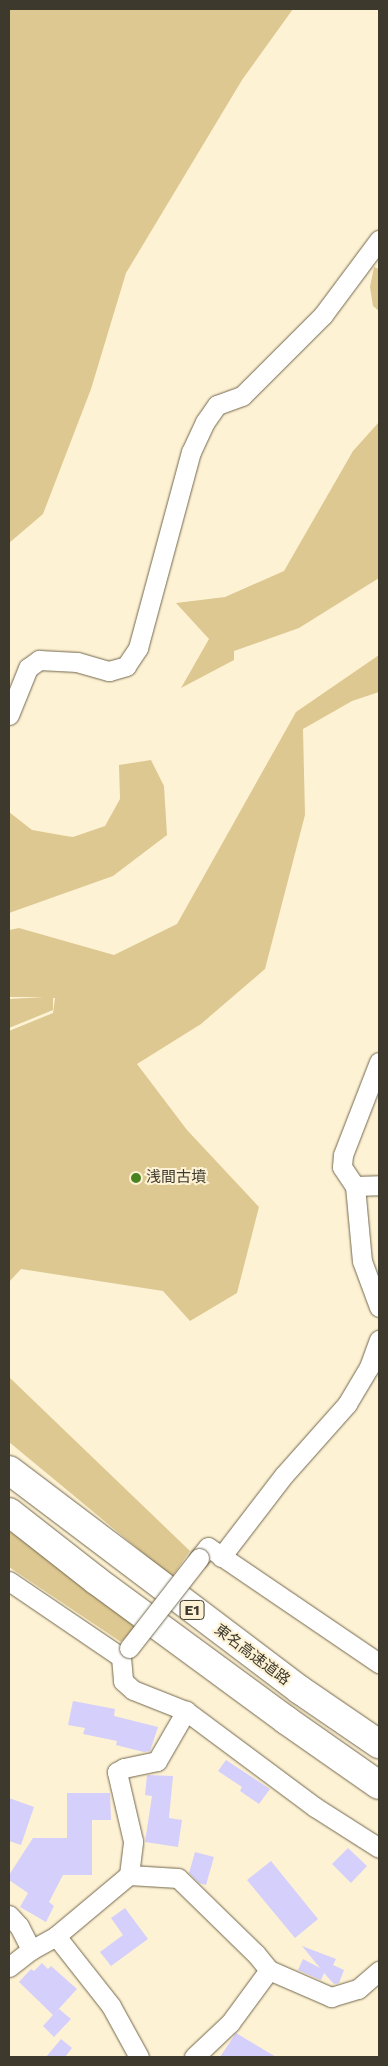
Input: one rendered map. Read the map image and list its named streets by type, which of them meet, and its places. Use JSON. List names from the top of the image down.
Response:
{
  "streets": {
    "highway": ["E1", "東名高速道路"]
  },
  "places": ["浅間古墳"]
}
